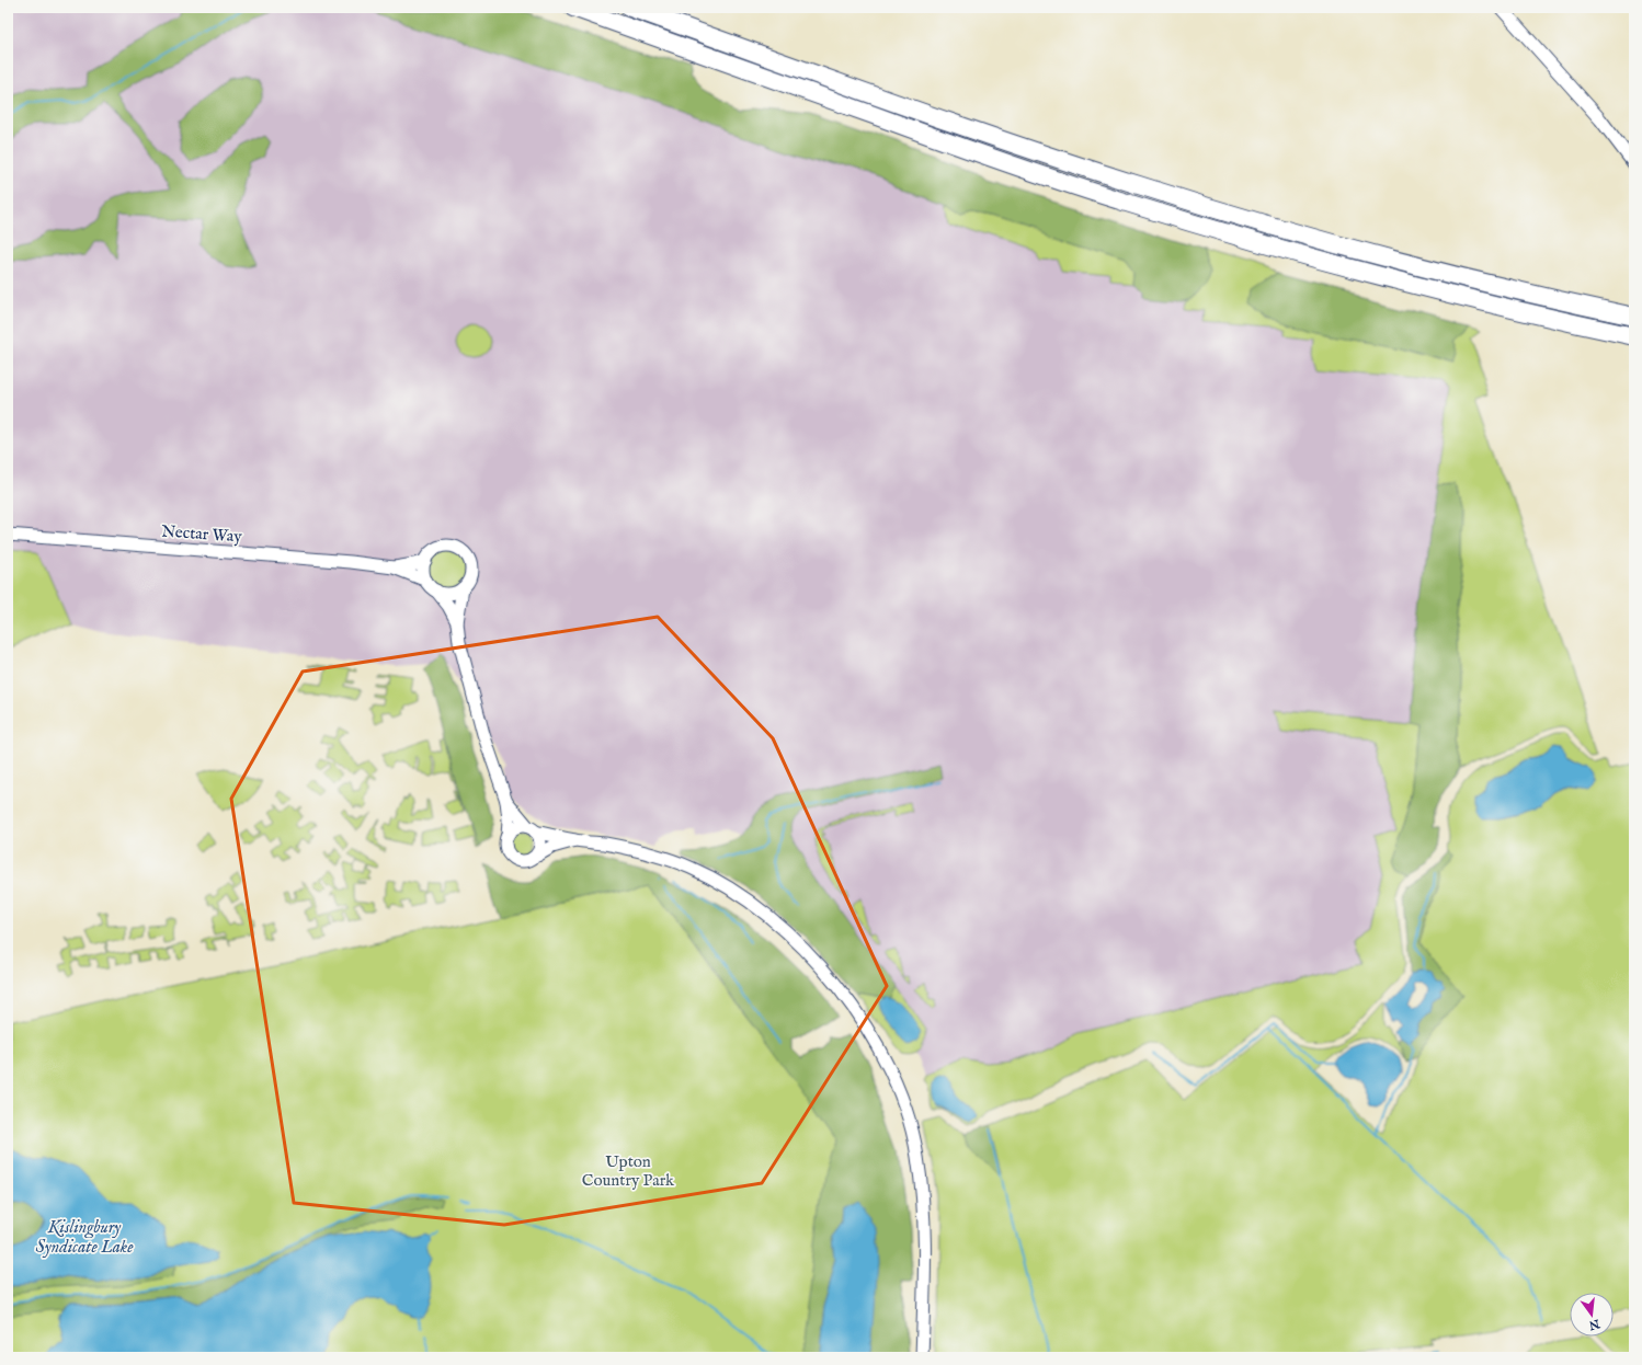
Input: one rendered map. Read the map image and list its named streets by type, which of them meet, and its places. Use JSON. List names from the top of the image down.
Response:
{
  "streets": {
    "street": ["Nectar Way"]
  },
  "water": ["Kislingbury Syndicate Lake"],
  "parks": ["Upton Country Park"],
  "north": "bottom"
}
